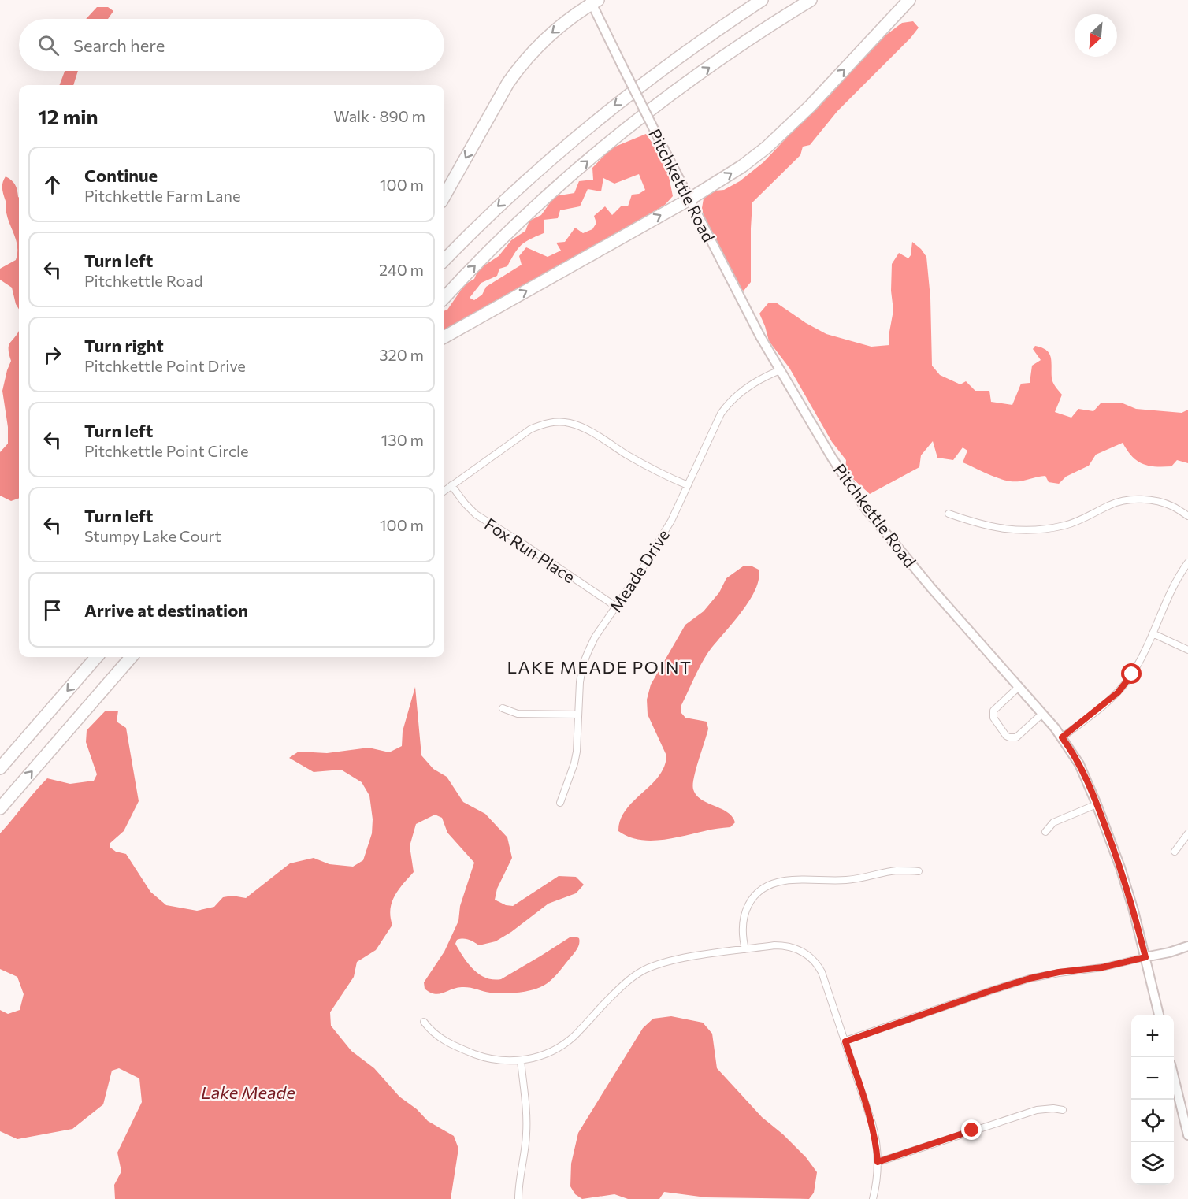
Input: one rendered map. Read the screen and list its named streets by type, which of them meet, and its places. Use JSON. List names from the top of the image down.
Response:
{
  "streets": {
    "main road": ["Pitchkettle Road"],
    "street": ["Fox Run Place", "Meade Drive"]
  },
  "crossings": [
    ["Pitchkettle Road", "Meade Drive"],
    ["Fox Run Place", "Meade Drive"]
  ],
  "districts": ["LAKE MEADE POINT"],
  "water": ["Lake Meade"],
  "north": "bottom left",
  "page": {
    "search": "Search here",
    "heading": ["12 min", "Walk · 890 m"],
    "list": [
      ["Continue", "Pitchkettle Farm Lane", "100 m"],
      ["Turn left", "Pitchkettle Road", "240 m"],
      ["Turn right", "Pitchkettle Point Drive", "320 m"],
      ["Turn left", "Pitchkettle Point Circle", "130 m"],
      ["Turn left", "Stumpy Lake Court", "100 m"],
      "Arrive at destination"
    ],
    "map_buttons": ["+", "−"]
  }
}
